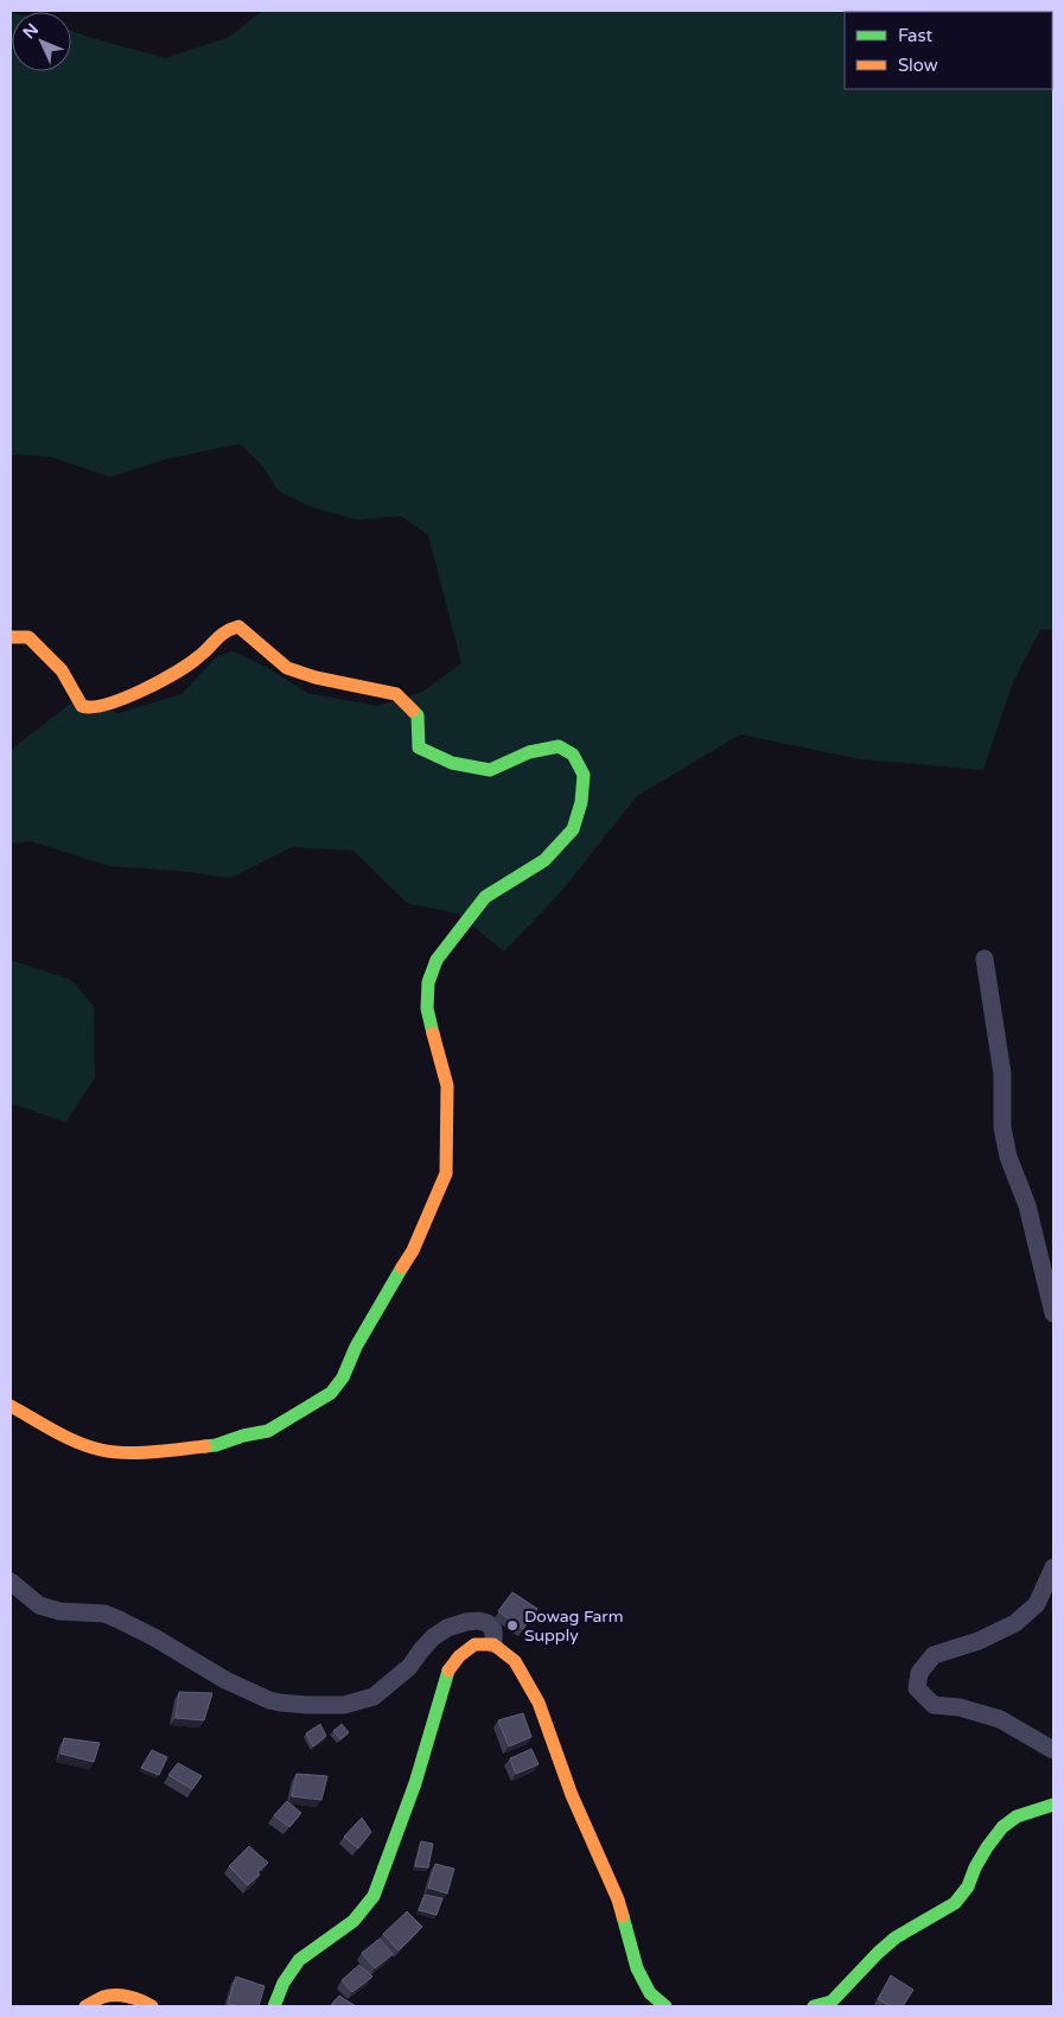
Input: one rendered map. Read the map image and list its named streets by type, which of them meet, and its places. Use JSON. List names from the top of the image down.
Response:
{
  "places": ["Dowag Farm Supply"],
  "legend": ["Fast", "Slow"],
  "north": "top left"
}
